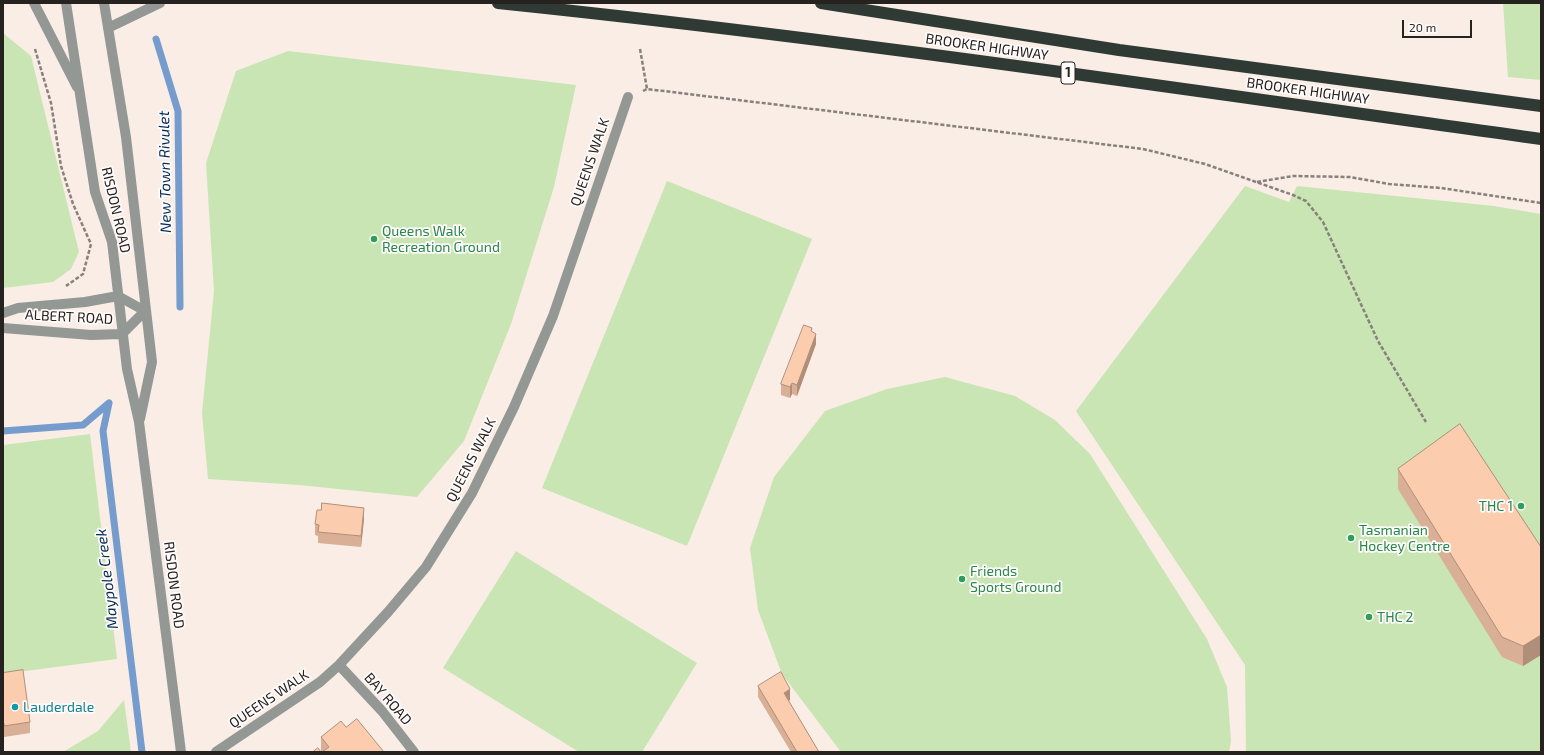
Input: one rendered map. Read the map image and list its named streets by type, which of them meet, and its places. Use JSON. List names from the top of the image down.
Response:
{
  "streets": {
    "highway": ["BROOKER HIGHWAY", "1"],
    "street": [
      "QUEENS WALK",
      "RISDON ROAD",
      "ALBERT ROAD",
      "BAY ROAD"
    ]
  },
  "crossings": [
    ["QUEENS WALK", "BAY ROAD"],
    ["RISDON ROAD", "ALBERT ROAD"]
  ],
  "water": ["New Town Rivulet", "Maypole Creek"],
  "places": [
    "Queens Walk Recreation Ground",
    "THC 1",
    "Tasmanian Hockey Centre",
    "Friends Sports Ground",
    "THC 2",
    "Lauderdale"
  ],
  "scale_bar": "20 m"
}
